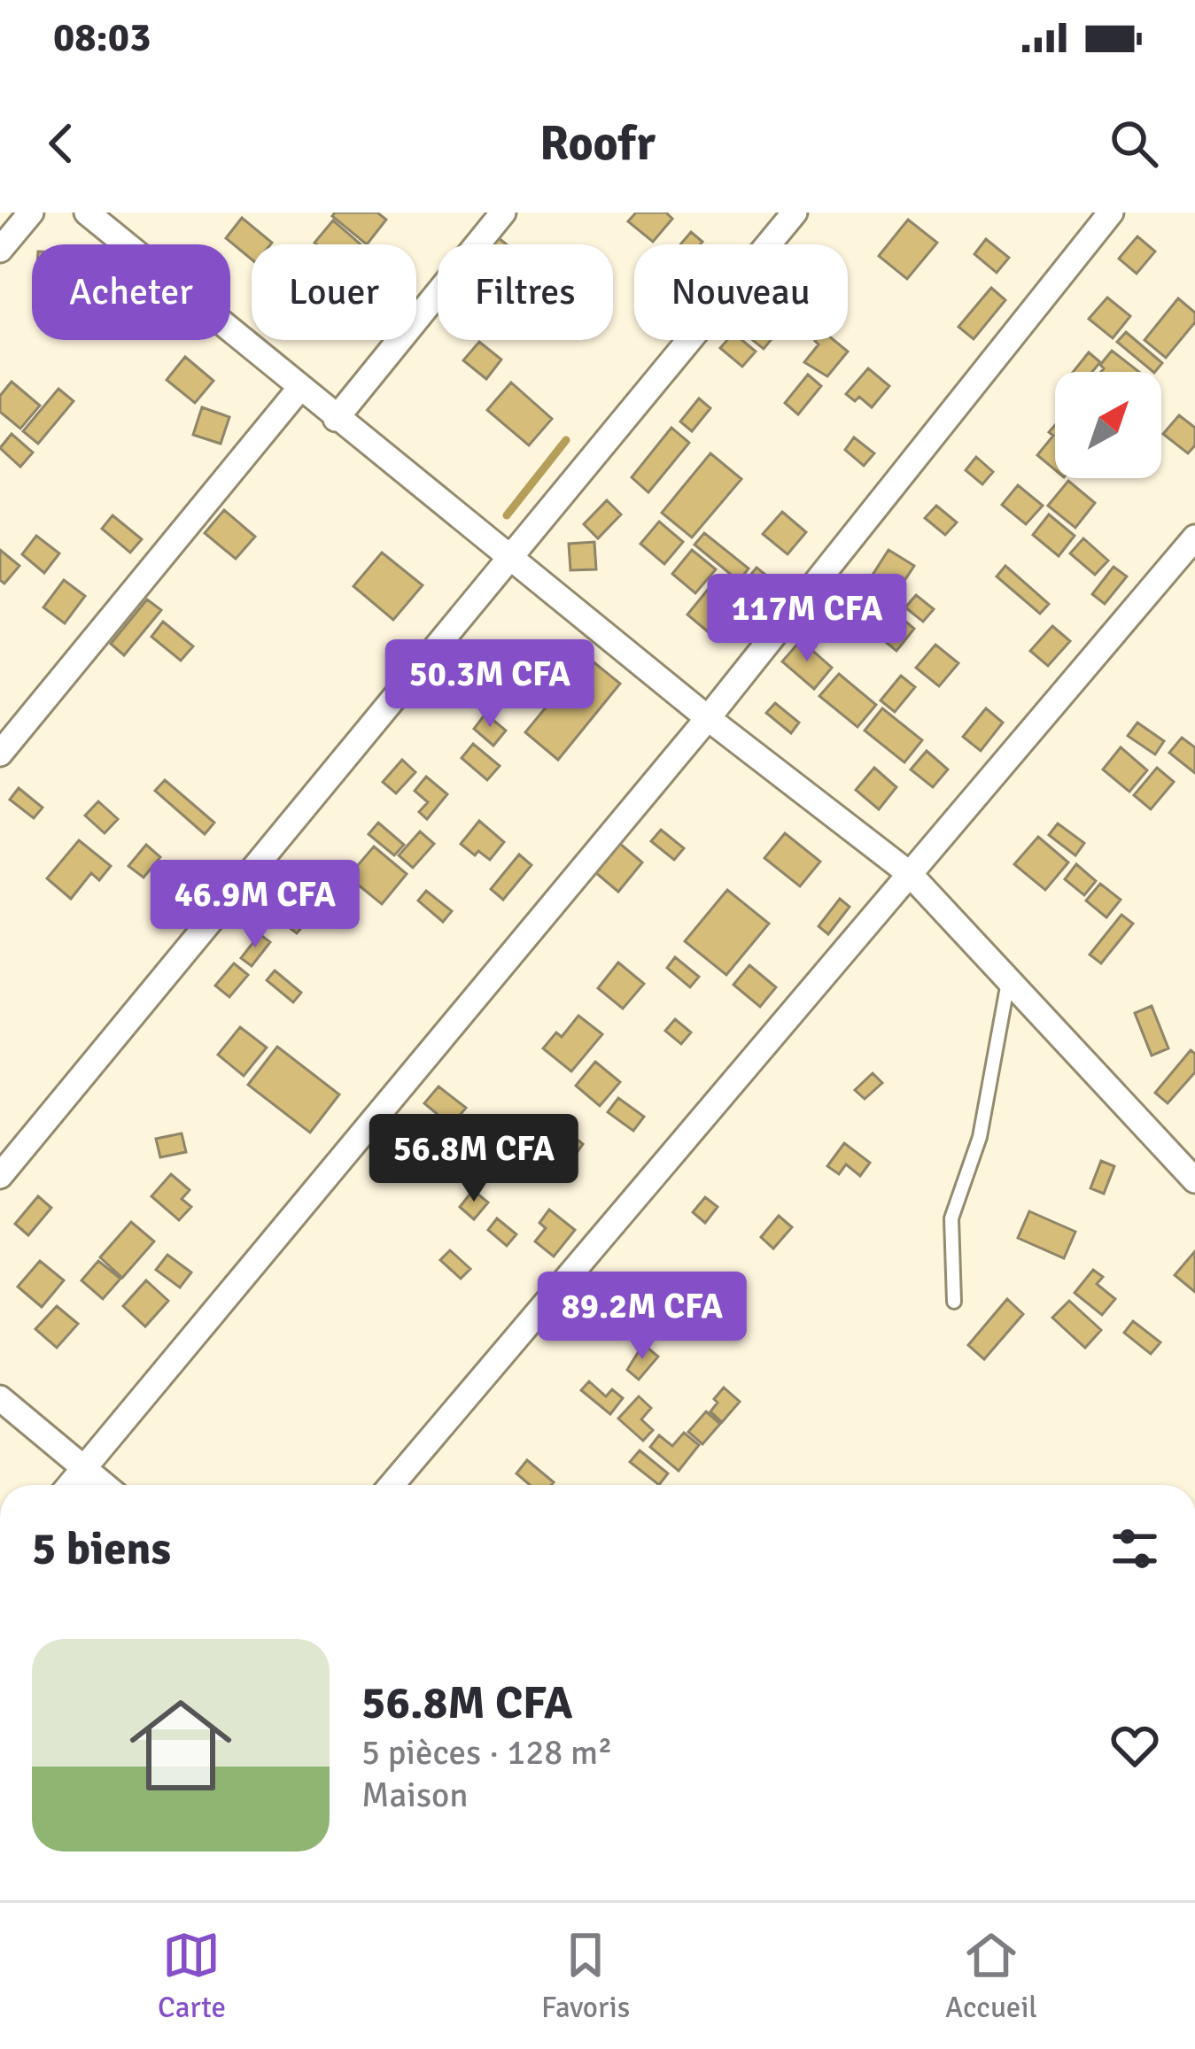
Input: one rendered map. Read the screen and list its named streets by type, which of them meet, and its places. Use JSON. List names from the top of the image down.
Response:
{
  "north": "top right",
  "page": {
    "status": "08:03",
    "header": "Roofr",
    "chip": [
      "Acheter",
      "Louer",
      "Filtres",
      "Nouveau"
    ],
    "price": [
      "117M CFA",
      "50.3M CFA",
      "46.9M CFA",
      "56.8M CFA",
      "89.2M CFA"
    ],
    "heading": "5 biens",
    "list": [
      {
        "name": "56.8M CFA",
        "note": "5 pièces · 128 m² · Maison"
      }
    ],
    "tabs": ["Carte", "Favoris", "Accueil"]
  }
}
